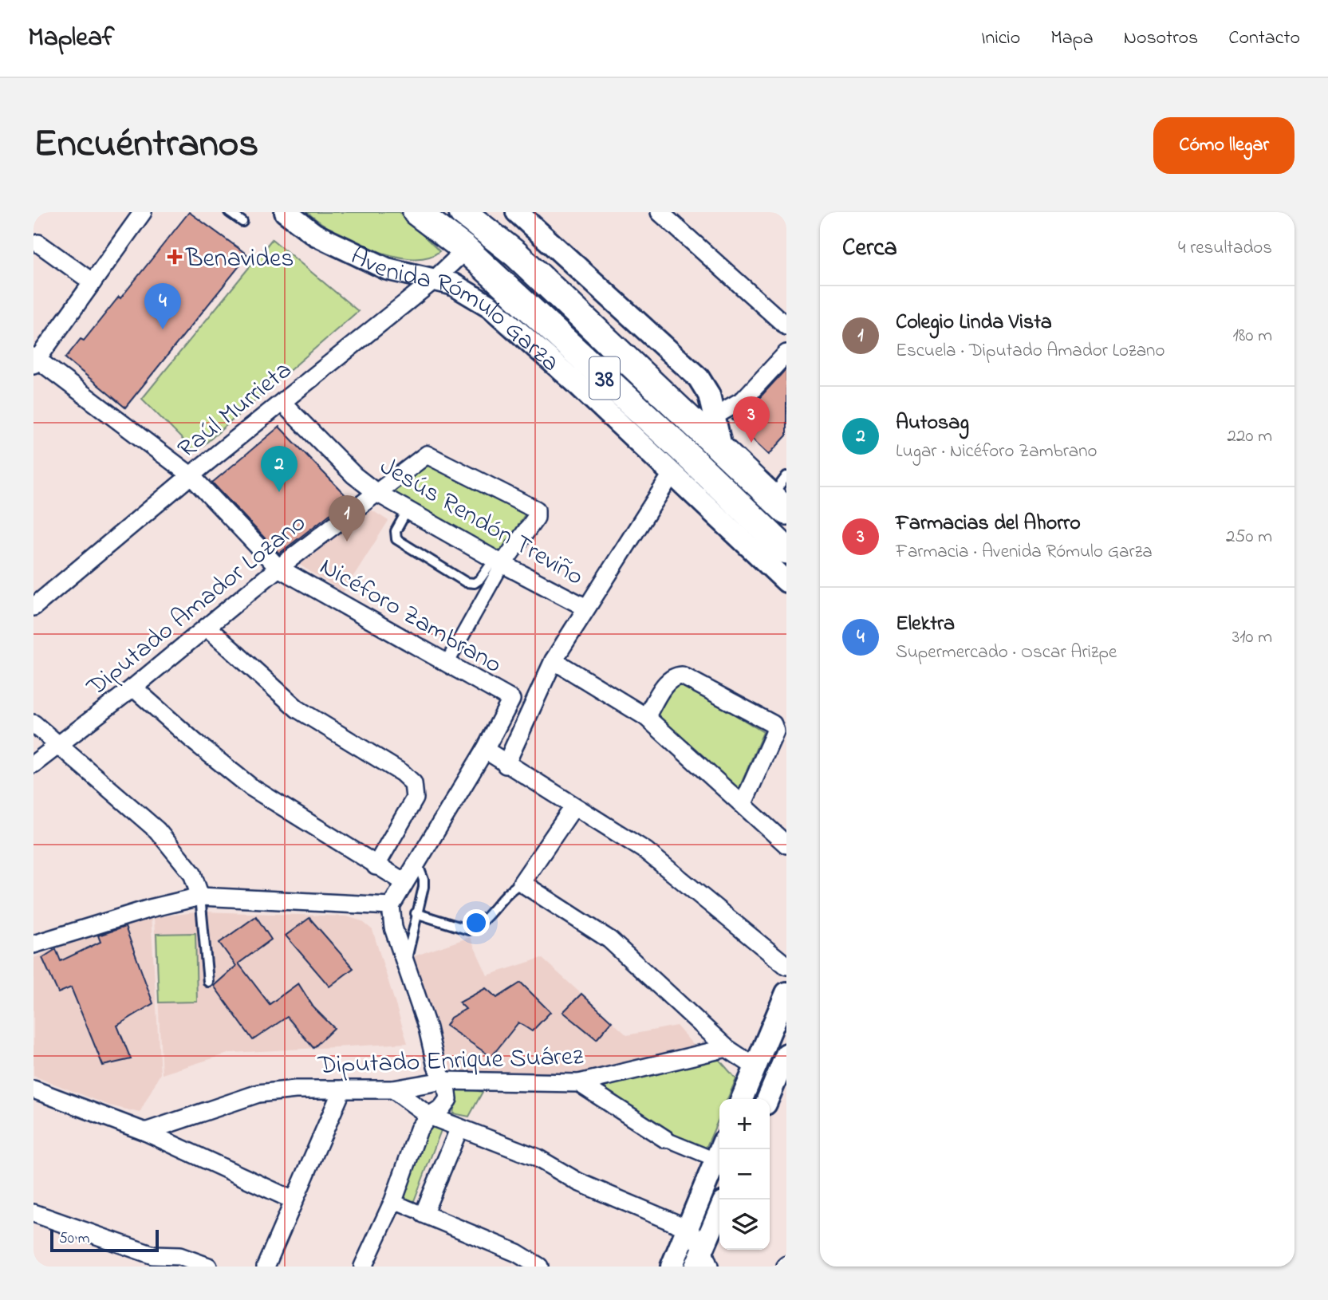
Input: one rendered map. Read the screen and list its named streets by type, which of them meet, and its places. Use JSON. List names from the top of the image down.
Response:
{
  "streets": {
    "main road": ["Avenida Rómulo Garza", "38"],
    "street": [
      "Raúl Murrieta",
      "Jesús Rendón Treviño",
      "Diputado Amador Lozano",
      "Nicéforo Zambrano",
      "Diputado Enrique Suárez"
    ]
  },
  "crossings": [
    ["Avenida Rómulo Garza", "Raúl Murrieta"],
    ["Raúl Murrieta", "Jesús Rendón Treviño"],
    ["Raúl Murrieta", "Nicéforo Zambrano"],
    ["Jesús Rendón Treviño", "Diputado Amador Lozano"],
    ["Diputado Amador Lozano", "Nicéforo Zambrano"]
  ],
  "places": {
    "health": ["Benavides"]
  },
  "scale_bar": "50 m",
  "page": {
    "header": "Mapleaf",
    "nav": [
      "Inicio",
      "Mapa",
      "Nosotros",
      "Contacto"
    ],
    "title": "Encuéntranos",
    "buttons": "Cómo llegar",
    "heading": ["Cerca", "4 resultados"],
    "pins": [
      "4",
      "3",
      "2",
      "1"
    ],
    "list": [
      {
        "mark": "1",
        "name": "Colegio Linda Vista",
        "note": "Escuela · Diputado Amador Lozano",
        "value": "180 m"
      },
      {
        "mark": "2",
        "name": "Autosag",
        "note": "Lugar · Nicéforo Zambrano",
        "value": "220 m"
      },
      {
        "mark": "3",
        "name": "Farmacias del Ahorro",
        "note": "Farmacia · Avenida Rómulo Garza",
        "value": "250 m"
      },
      {
        "mark": "4",
        "name": "Elektra",
        "note": "Supermercado · Oscar Arizpe",
        "value": "310 m"
      }
    ],
    "map_buttons": ["+", "−"],
    "scale": "50 m"
  }
}
